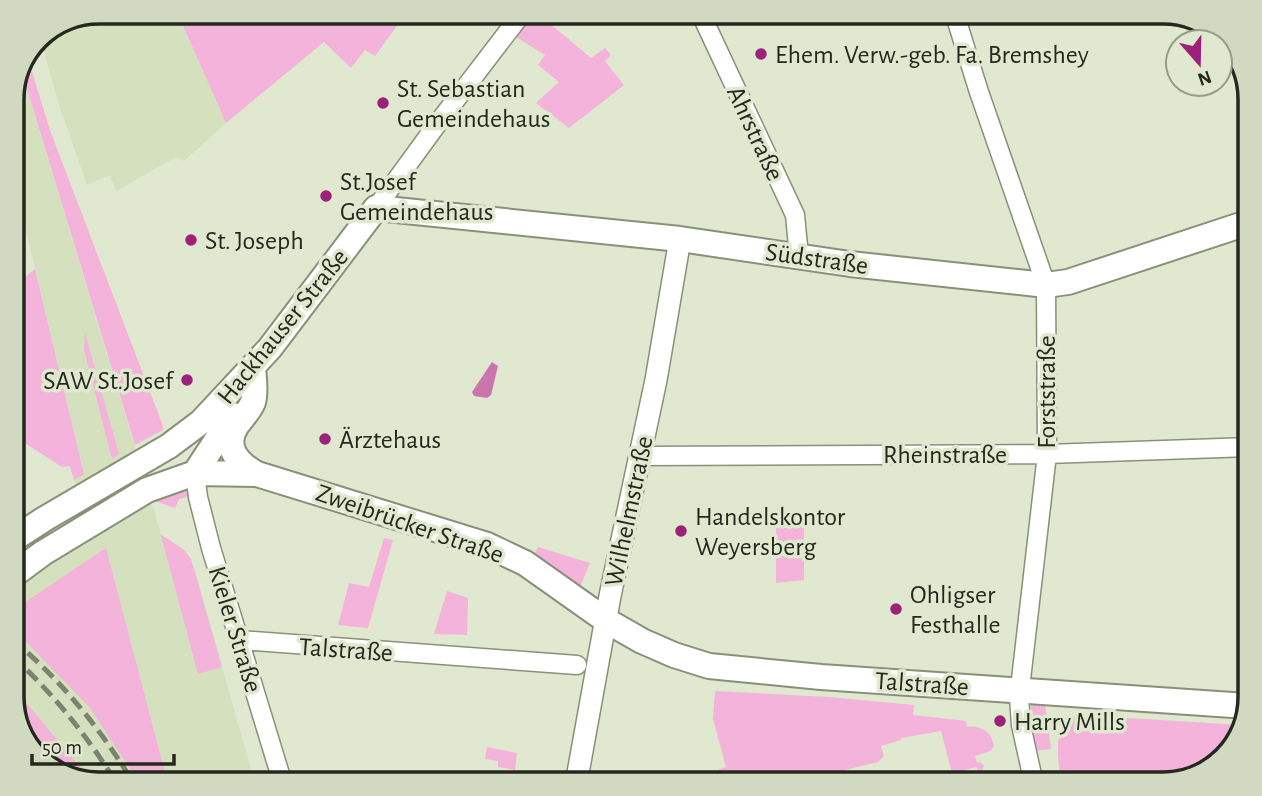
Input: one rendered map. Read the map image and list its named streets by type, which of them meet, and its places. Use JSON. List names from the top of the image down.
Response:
{
  "streets": {
    "main road": [
      "Südstraße",
      "Hackhauser Straße",
      "Zweibrücker Straße",
      "Talstraße"
    ],
    "street": [
      "Ahrstraße",
      "Forststraße",
      "Rheinstraße",
      "Wilhelmstraße",
      "Kieler Straße"
    ]
  },
  "crossings": [
    ["Ahrstraße", "Südstraße"],
    ["Südstraße", "Hackhauser Straße"],
    ["Südstraße", "Forststraße"],
    ["Südstraße", "Wilhelmstraße"],
    ["Forststraße", "Rheinstraße"],
    ["Forststraße", "Talstraße"],
    ["Rheinstraße", "Wilhelmstraße"],
    ["Wilhelmstraße", "Zweibrücker Straße"],
    ["Wilhelmstraße", "Talstraße"],
    ["Zweibrücker Straße", "Kieler Straße"],
    ["Zweibrücker Straße", "Talstraße"],
    ["Kieler Straße", "Talstraße"]
  ],
  "places": [
    "Ehem. Verw.-geb. Fa. Bremshey",
    "St. Sebastian Gemeindehaus",
    "St.Josef Gemeindehaus",
    "St. Joseph",
    "SAW St.Josef",
    "Ärztehaus",
    "Handelskontor Weyersberg",
    "Ohligser Festhalle",
    "Harry Mills"
  ],
  "scale_bar": "50 m",
  "north": "bottom"
}
